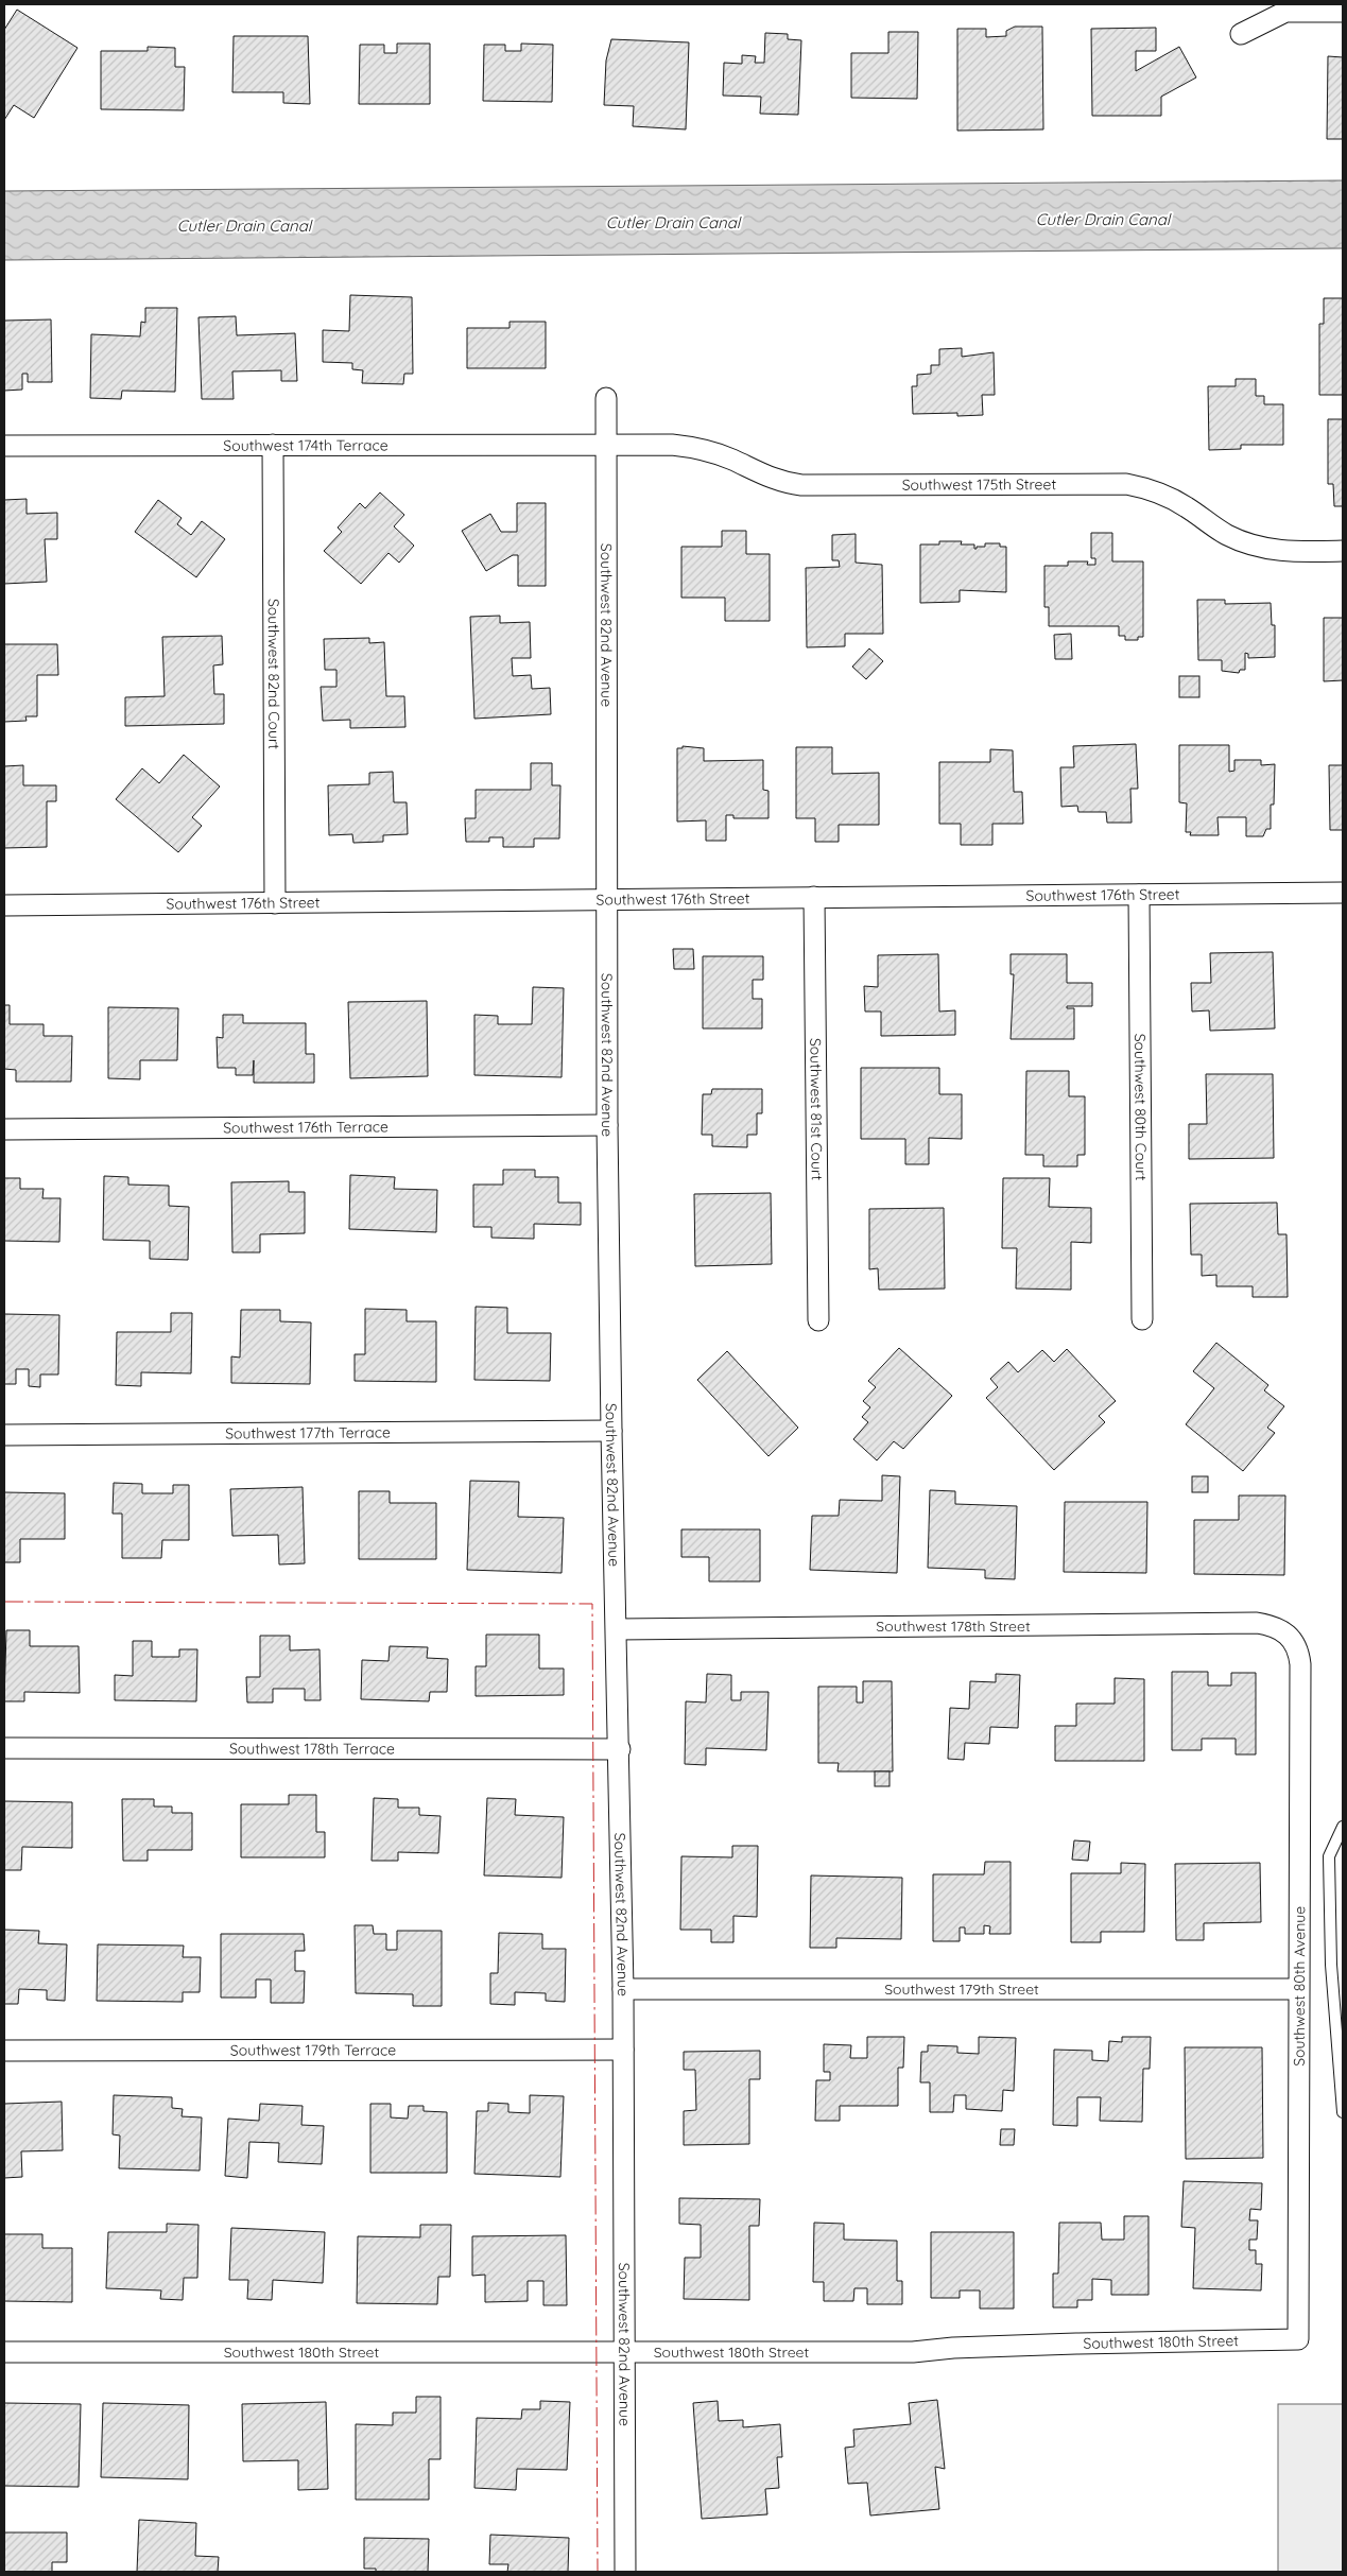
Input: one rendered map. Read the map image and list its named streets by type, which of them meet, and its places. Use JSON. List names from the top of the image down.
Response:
{
  "streets": {
    "street": [
      "Southwest 174th Terrace",
      "Southwest 175th Street",
      "Southwest 82nd Avenue",
      "Southwest 82nd Court",
      "Southwest 176th Street",
      "Southwest 80th Court",
      "Southwest 81st Court",
      "Southwest 176th Terrace",
      "Southwest 177th Terrace",
      "Southwest 178th Street",
      "Southwest 178th Terrace",
      "Southwest 80th Avenue",
      "Southwest 179th Street",
      "Southwest 179th Terrace",
      "Southwest 180th Street"
    ]
  },
  "crossings": [
    ["Southwest 174th Terrace", "Southwest 175th Street"],
    ["Southwest 174th Terrace", "Southwest 82nd Avenue"],
    ["Southwest 174th Terrace", "Southwest 82nd Court"],
    ["Southwest 175th Street", "Southwest 82nd Avenue"],
    ["Southwest 82nd Avenue", "Southwest 176th Street"],
    ["Southwest 82nd Avenue", "Southwest 176th Terrace"],
    ["Southwest 82nd Avenue", "Southwest 177th Terrace"],
    ["Southwest 82nd Avenue", "Southwest 178th Street"],
    ["Southwest 82nd Avenue", "Southwest 178th Terrace"],
    ["Southwest 82nd Avenue", "Southwest 179th Street"],
    ["Southwest 82nd Avenue", "Southwest 179th Terrace"],
    ["Southwest 82nd Avenue", "Southwest 180th Street"],
    ["Southwest 82nd Court", "Southwest 176th Street"],
    ["Southwest 176th Street", "Southwest 80th Court"],
    ["Southwest 176th Street", "Southwest 81st Court"],
    ["Southwest 178th Street", "Southwest 80th Avenue"],
    ["Southwest 80th Avenue", "Southwest 179th Street"],
    ["Southwest 80th Avenue", "Southwest 180th Street"]
  ],
  "water": ["Cutler Drain Canal"]
}
